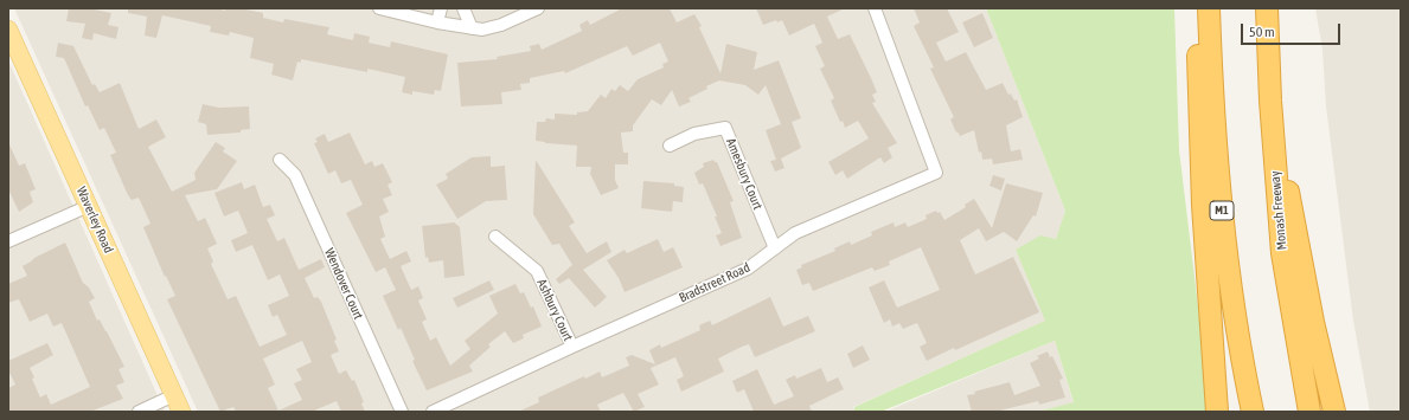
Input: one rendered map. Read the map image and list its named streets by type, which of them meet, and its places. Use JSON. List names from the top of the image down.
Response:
{
  "streets": {
    "highway": ["M1", "Monash Freeway"],
    "main road": ["Waverley Road"],
    "street": [
      "Amesbury Court",
      "Bradstreet Road",
      "Wendover Court",
      "Ashbury Court"
    ]
  },
  "crossings": [
    ["Amesbury Court", "Bradstreet Road"],
    ["Bradstreet Road", "Ashbury Court"]
  ],
  "scale_bar": "50 m"
}
